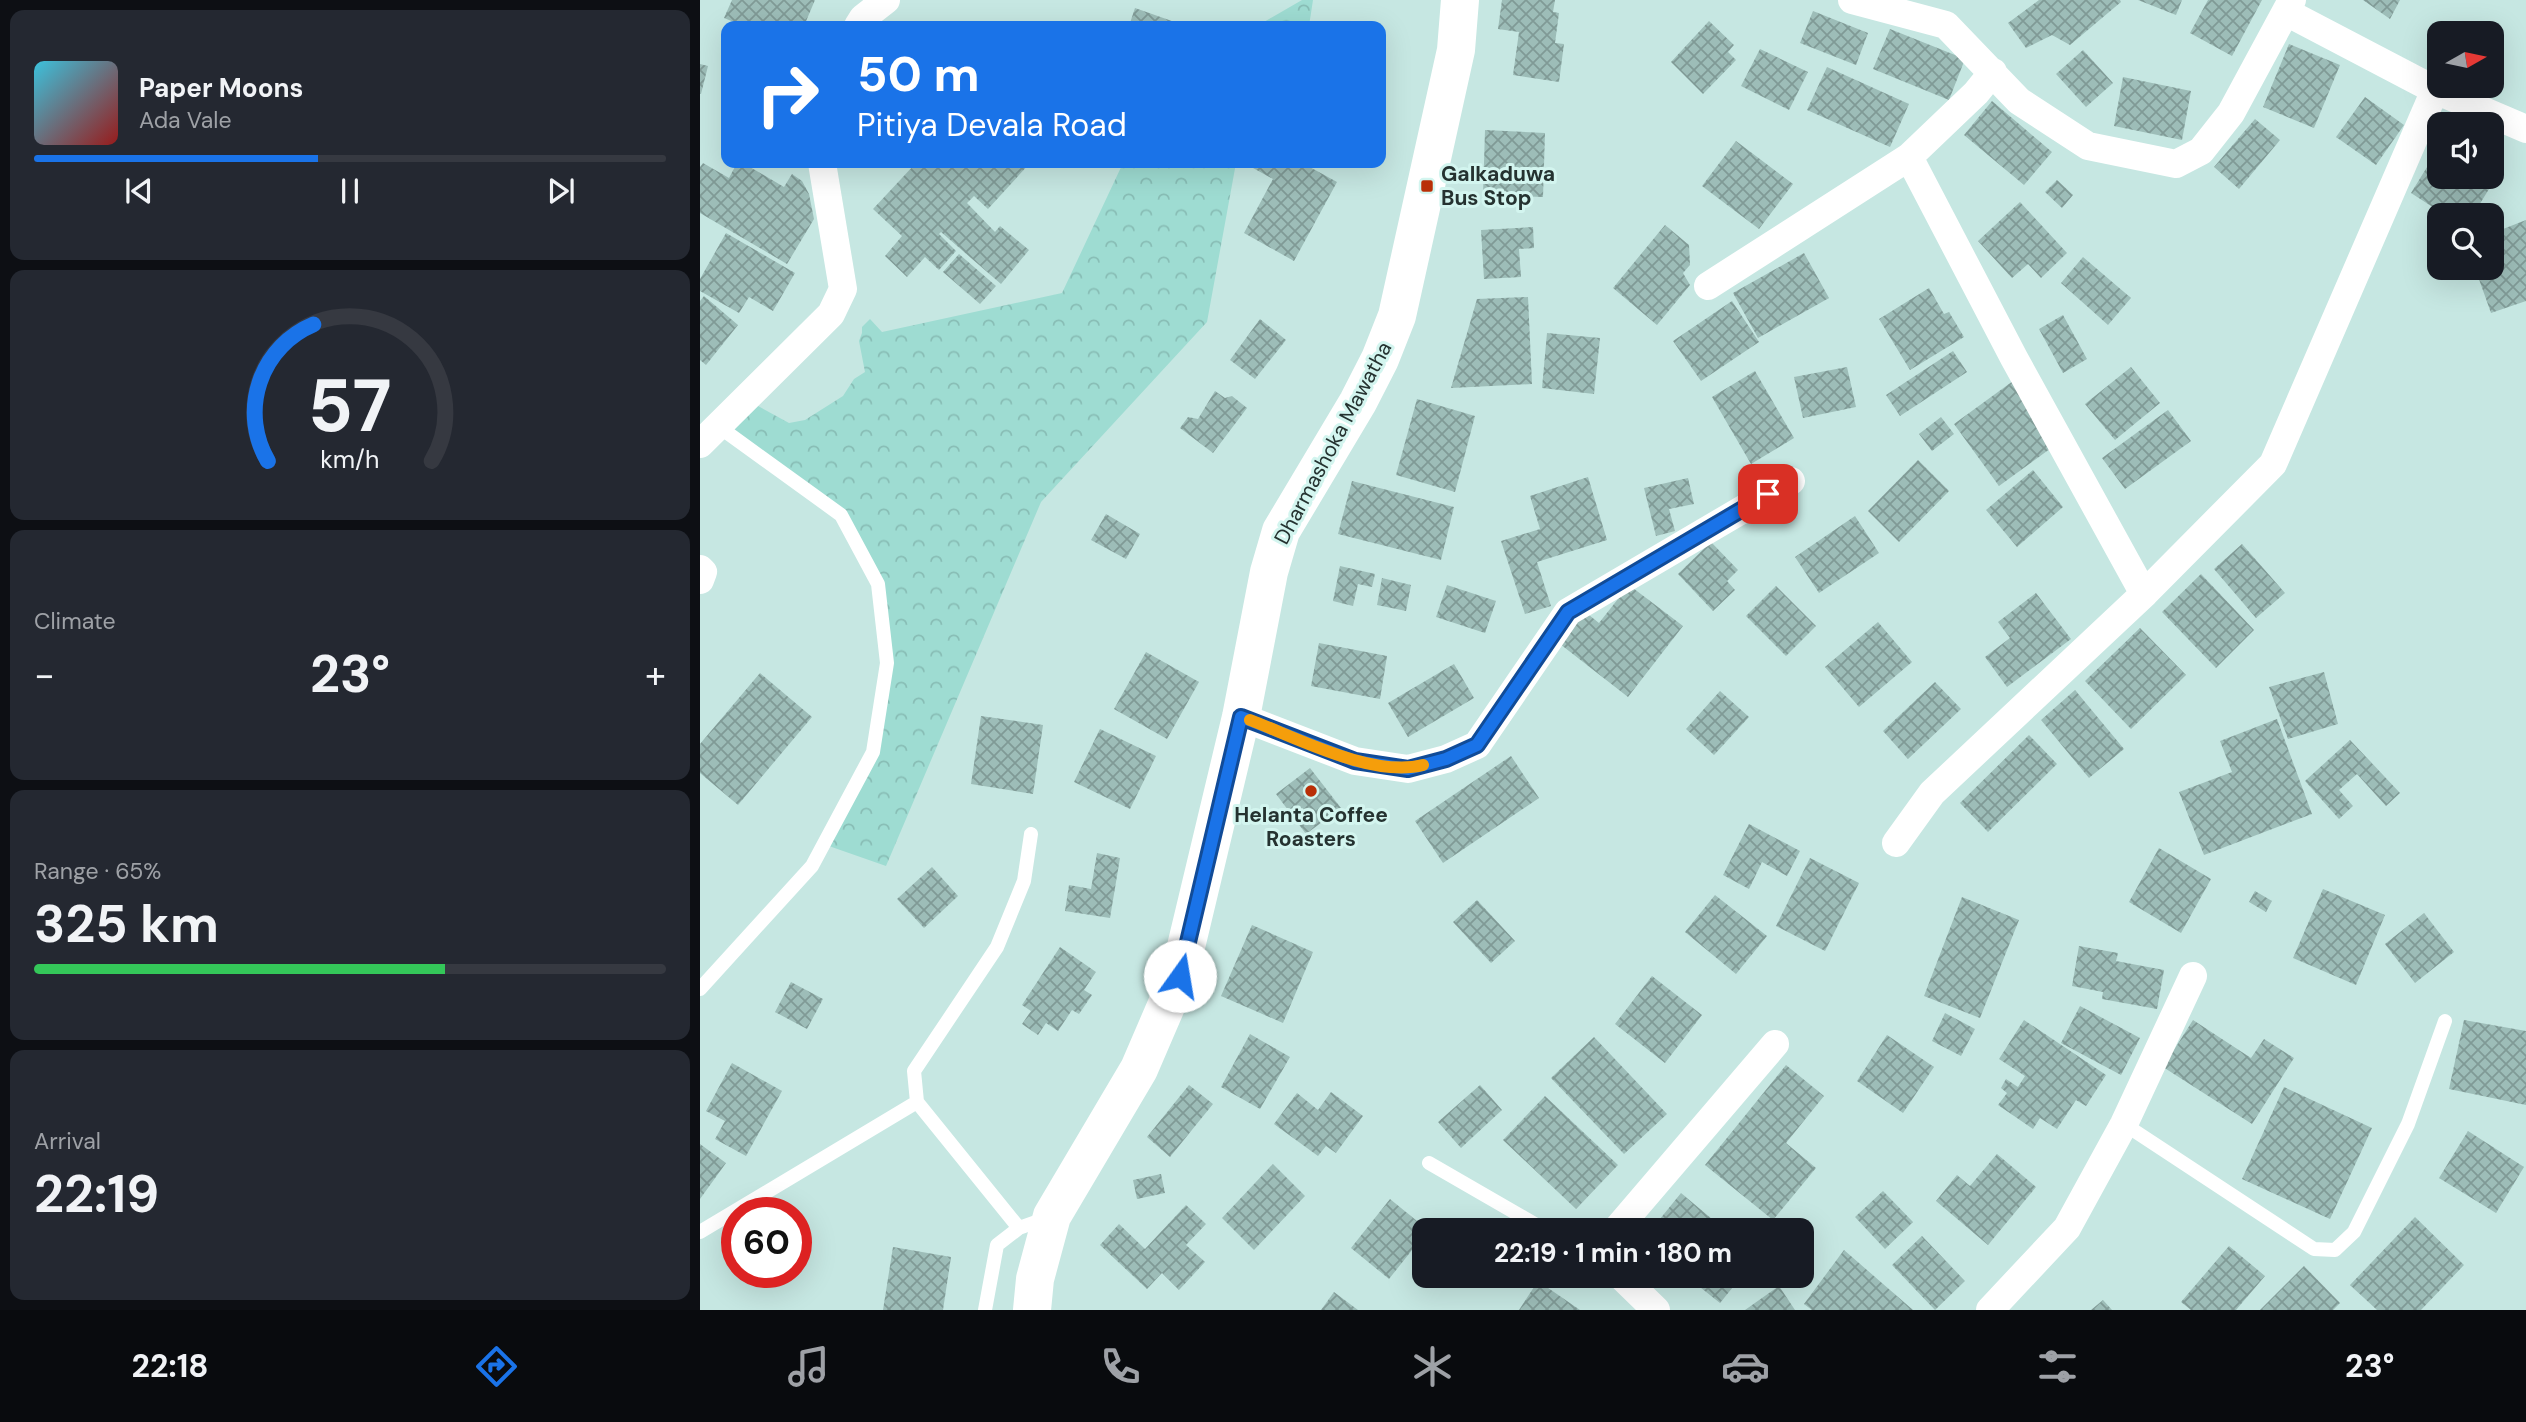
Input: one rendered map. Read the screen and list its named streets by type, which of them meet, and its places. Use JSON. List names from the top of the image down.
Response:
{
  "streets": {
    "main road": ["Dharmashoka Mawatha"]
  },
  "places": {
    "transit": ["Galkaduwa Bus Stop"],
    "other": ["Helanta Coffee Roasters"]
  },
  "north": "right",
  "page": {
    "turn": ["50 m", "Pitiya Devala Road"],
    "song": ["Paper Moons", "Ada Vale"],
    "tile": [
      "Climate",
      ["Range · 65%", "325 km"],
      ["Arrival", "22:19"]
    ],
    "heat": ["−", "23°", "+"],
    "limit": "60",
    "trip": "22:19 · 1 min · 180 m",
    "tabs": ["22:18", "23°"],
    "gauge": ["57", "km/h"]
  }
}
